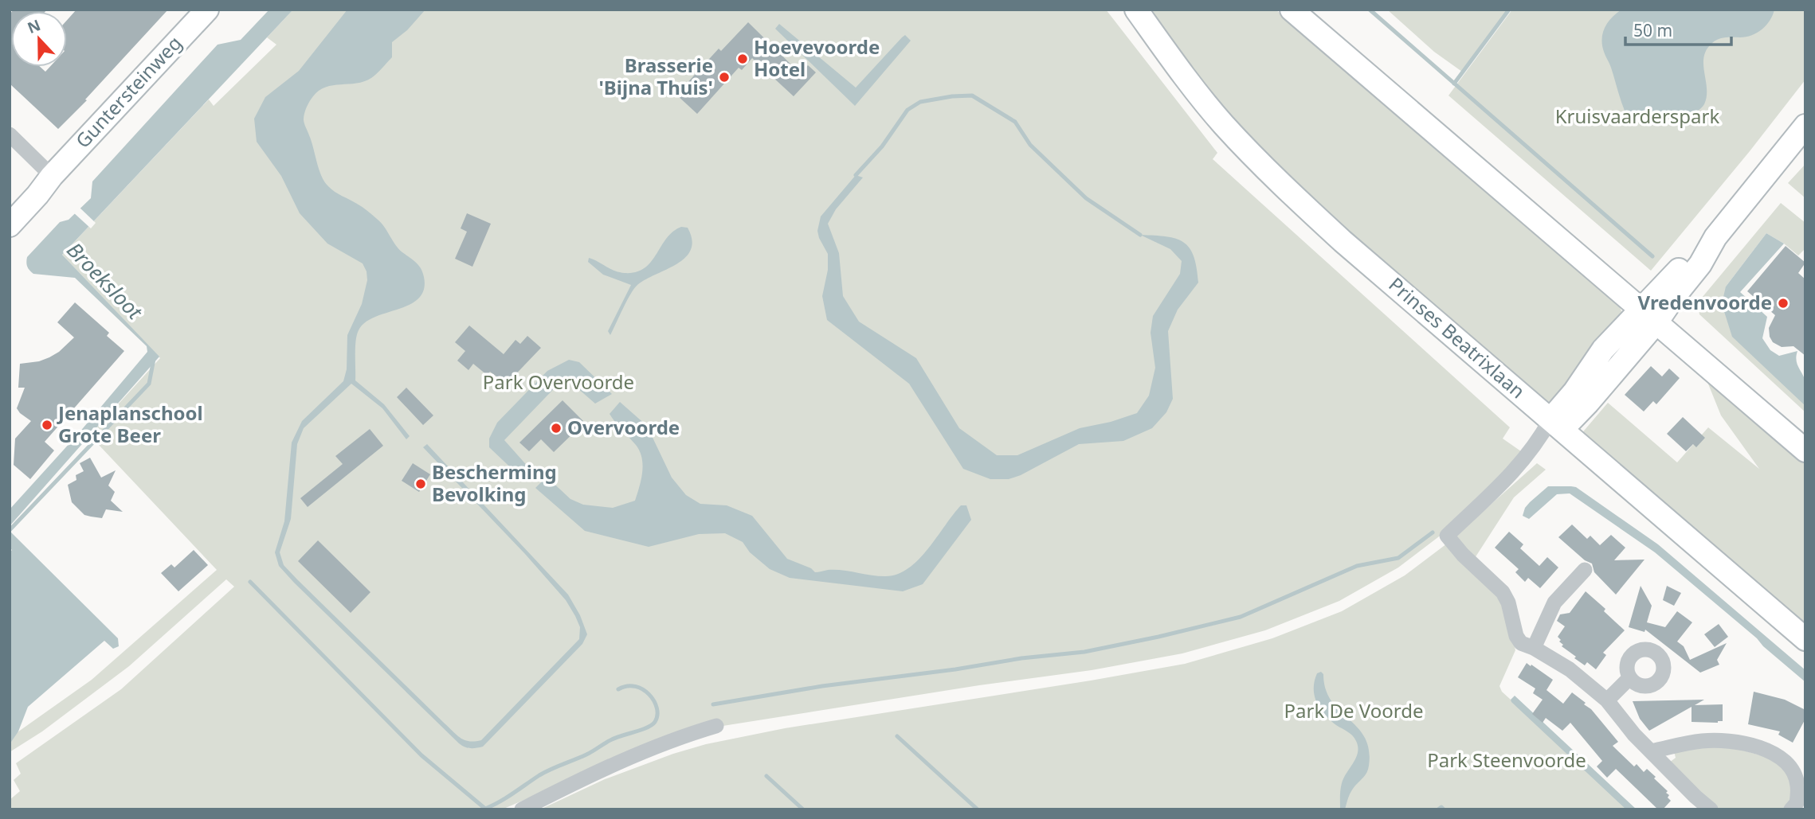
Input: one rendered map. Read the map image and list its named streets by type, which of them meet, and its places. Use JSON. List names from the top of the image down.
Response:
{
  "streets": {
    "main road": ["Guntersteinweg", "Prinses Beatrixlaan"]
  },
  "water": ["Broeksloot"],
  "parks": [
    "Kruisvaarderspark",
    "Park Overvoorde",
    "Park De Voorde",
    "Park Steenvoorde"
  ],
  "places": [
    "Hoevevoorde Hotel",
    "Brasserie 'Bijna Thuis'",
    "Vredenvoorde",
    "Jenaplanschool Grote Beer",
    "Overvoorde",
    "Bescherming Bevolking"
  ],
  "scale_bar": "50 m",
  "north": "top"
}
